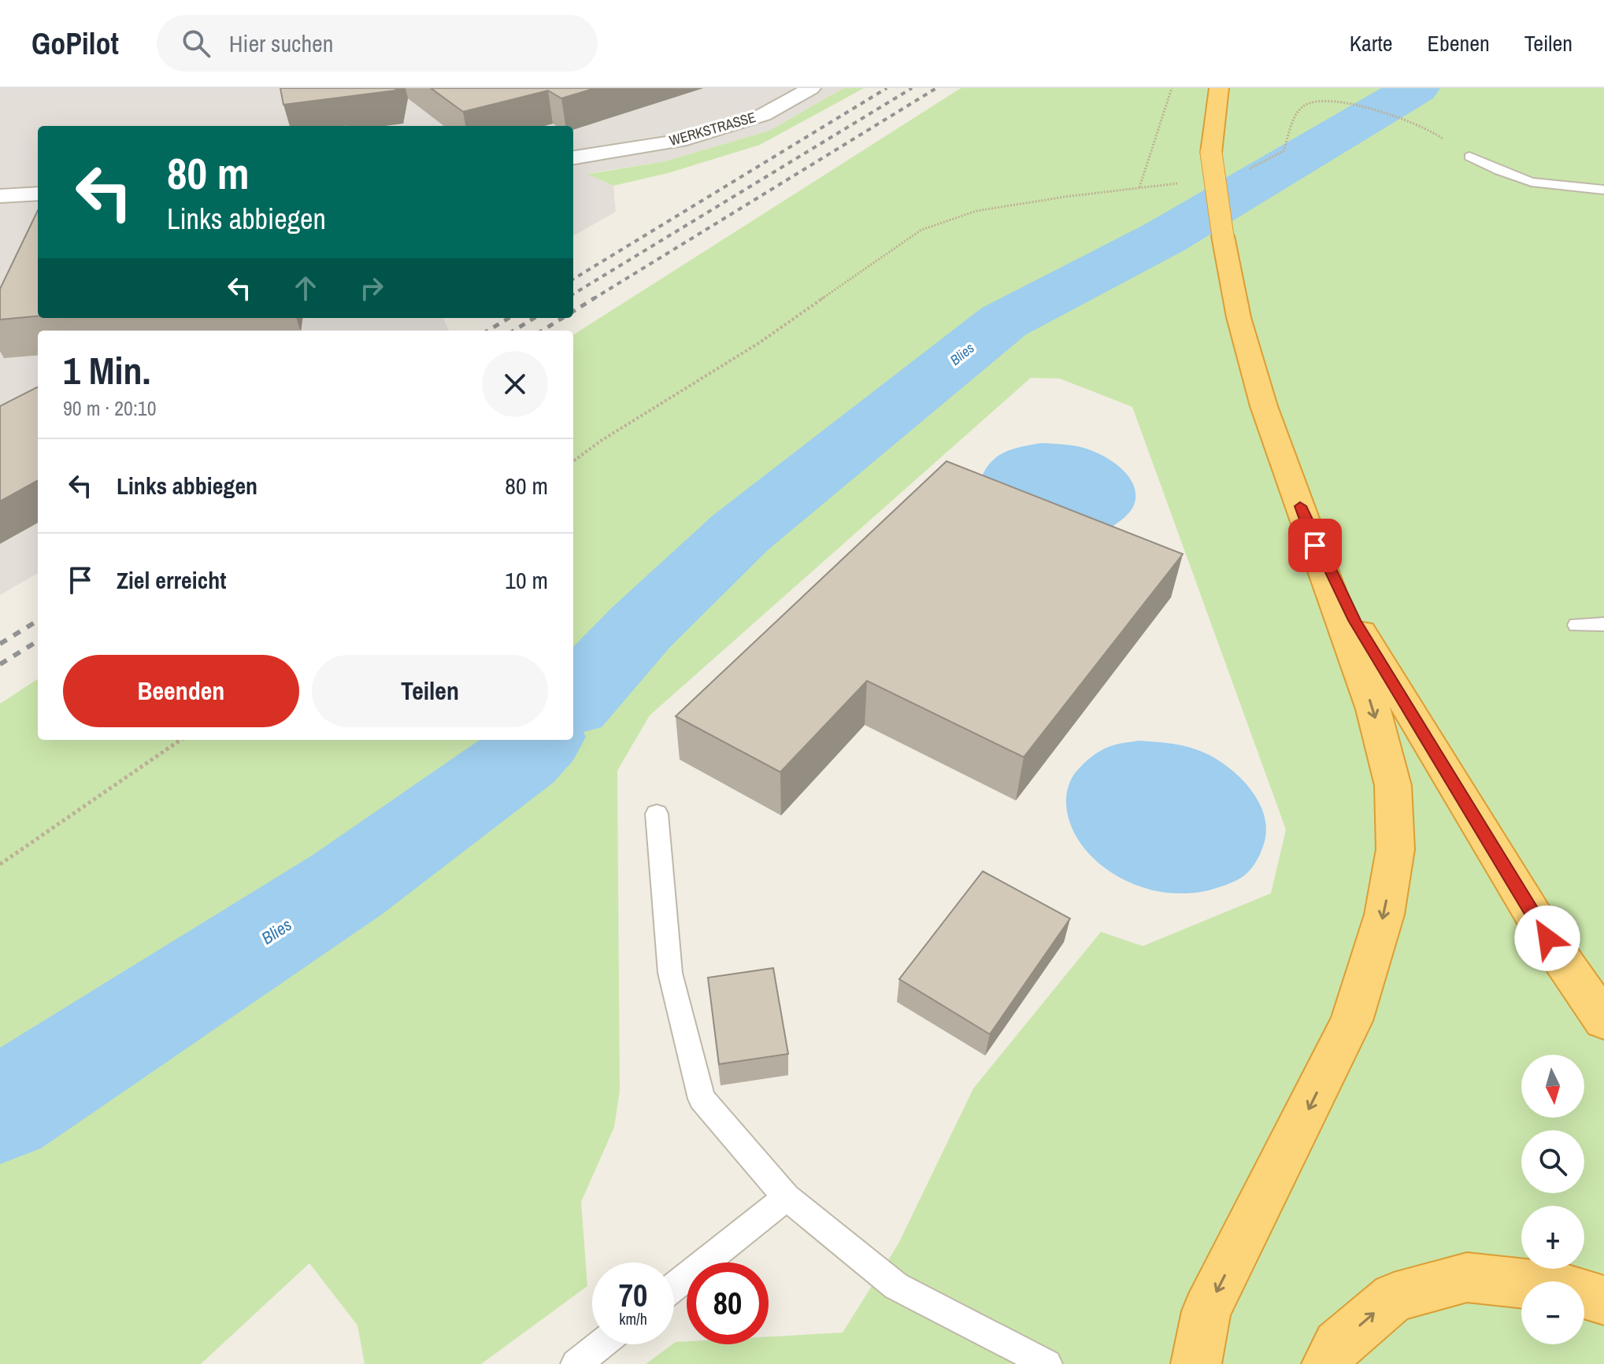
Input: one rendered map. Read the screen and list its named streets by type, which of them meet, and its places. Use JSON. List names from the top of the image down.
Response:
{
  "streets": {
    "street": ["WERKSTRASSE"]
  },
  "water": ["Blies"],
  "north": "bottom",
  "page": {
    "header": "GoPilot",
    "search": "Hier suchen",
    "nav": ["Karte", "Ebenen", "Teilen"],
    "turn": ["80 m", "Links abbiegen"],
    "heading": ["1 Min.", "90 m · 20:10"],
    "list": [
      {
        "name": "Links abbiegen",
        "value": "80 m"
      },
      {
        "name": "Ziel erreicht",
        "value": "10 m"
      }
    ],
    "buttons": ["Beenden", "Teilen"],
    "map_buttons": ["+", "−"],
    "speed": "70 km/h",
    "limit": "80"
  }
}
